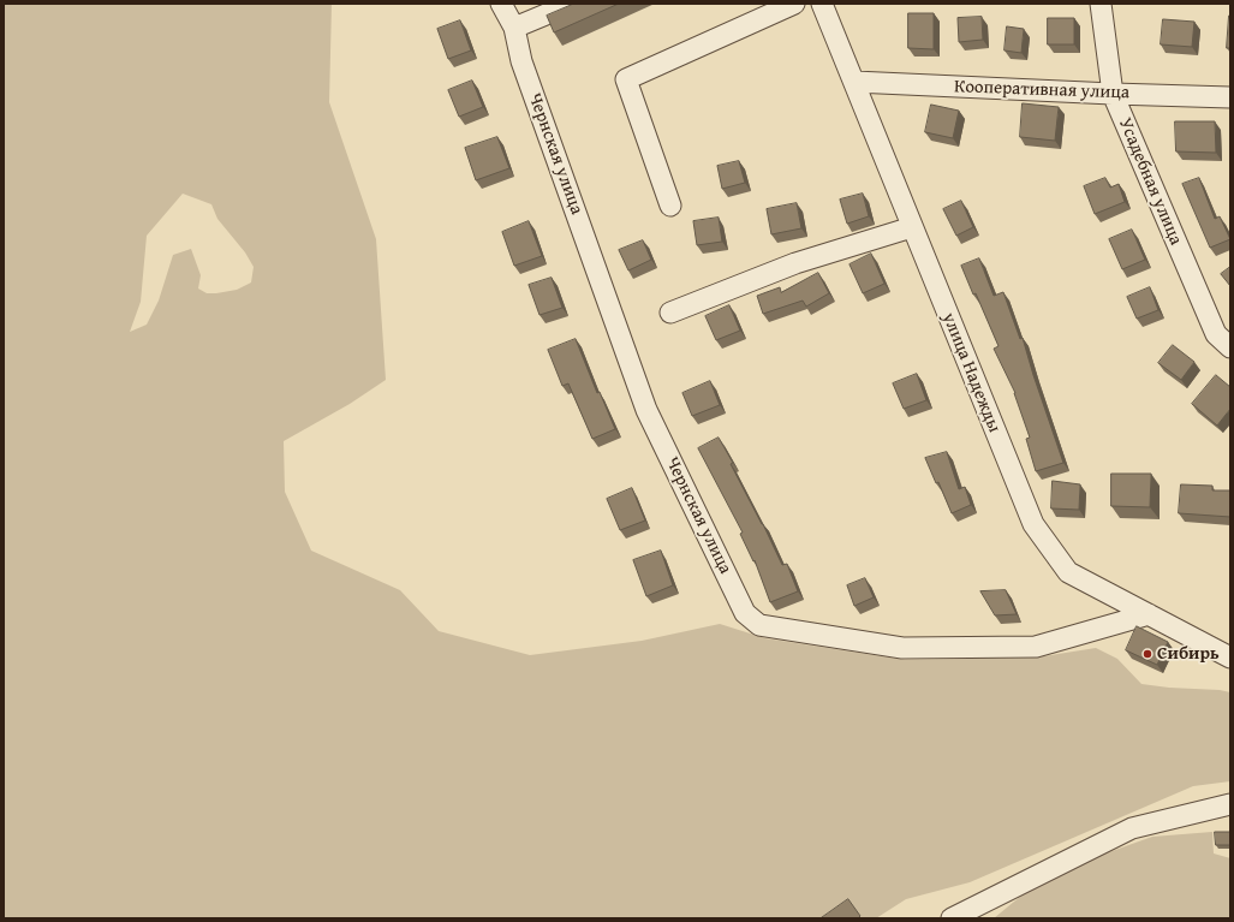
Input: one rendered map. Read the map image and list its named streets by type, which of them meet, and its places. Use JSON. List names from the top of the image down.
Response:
{
  "streets": {
    "street": [
      "Кооперативная улица",
      "Чернская улица",
      "Усадебная улица",
      "улица Надежды"
    ]
  },
  "crossings": [
    ["Кооперативная улица", "Усадебная улица"],
    ["Кооперативная улица", "улица Надежды"],
    ["Чернская улица", "улица Надежды"]
  ],
  "places": ["Сибирь"]
}
